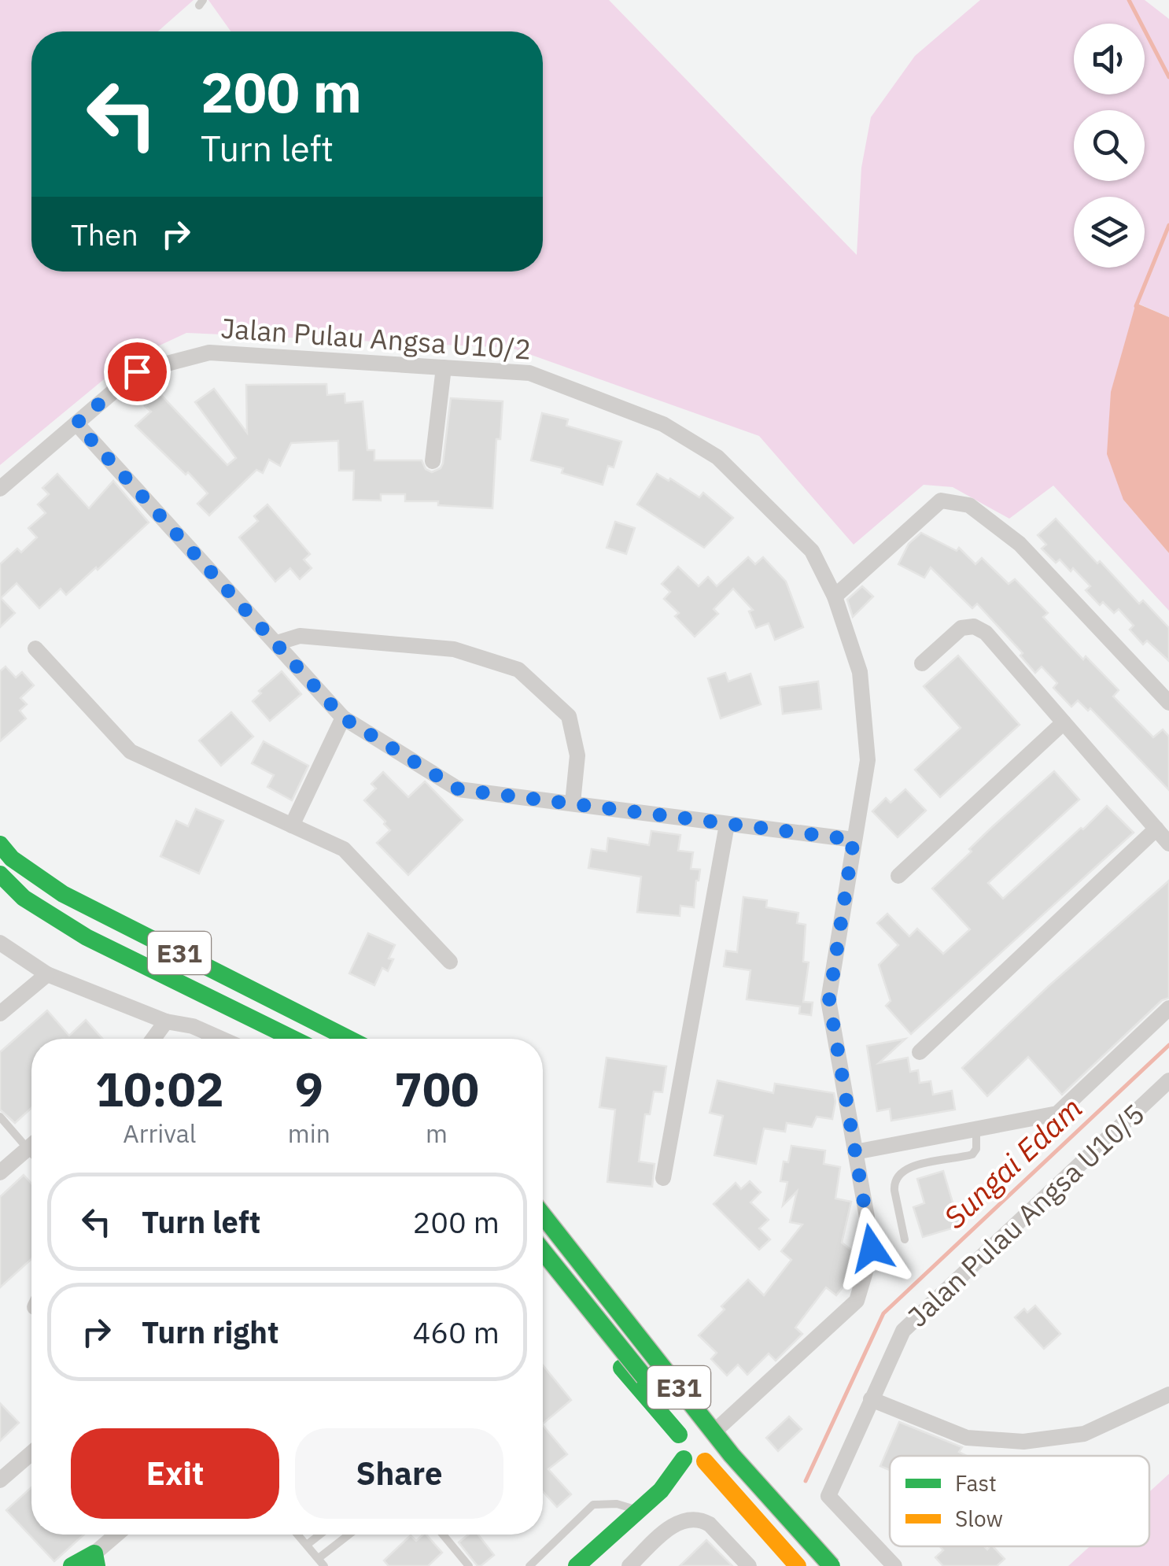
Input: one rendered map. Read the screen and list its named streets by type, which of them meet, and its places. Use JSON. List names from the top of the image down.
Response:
{
  "streets": {
    "main road": ["E31"],
    "street": ["Jalan Pulau Angsa U10/2", "Jalan Pulau Angsa U10/5"]
  },
  "water": ["Sungai Edam"],
  "legend": ["Fast", "Slow"],
  "page": {
    "turn": ["200 m", "Turn left"],
    "then": "Then",
    "eta": [
      "10:02",
      "Arrival",
      "9",
      "min",
      "700",
      "m"
    ],
    "list": [
      {
        "name": "Turn left",
        "value": "200 m"
      },
      {
        "name": "Turn right",
        "value": "460 m"
      }
    ],
    "buttons": ["Exit", "Share"]
  }
}
